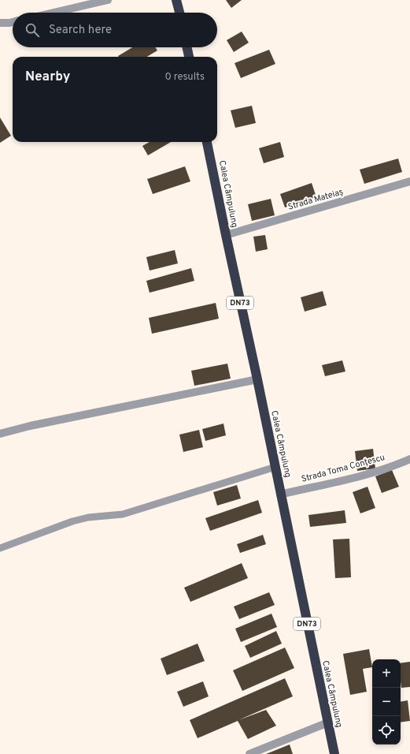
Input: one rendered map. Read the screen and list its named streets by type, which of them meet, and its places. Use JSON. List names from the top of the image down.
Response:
{
  "streets": {
    "highway": ["Calea Câmpulung", "DN73"],
    "street": ["Strada Mateiaș", "Strada Toma Conțescu"]
  },
  "crossings": [
    ["Calea Câmpulung", "Strada Mateiaș"],
    ["Calea Câmpulung", "Strada Toma Conțescu"]
  ],
  "page": {
    "search": "Search here",
    "heading": ["Nearby", "0 results"],
    "map_buttons": ["+", "−"]
  }
}
